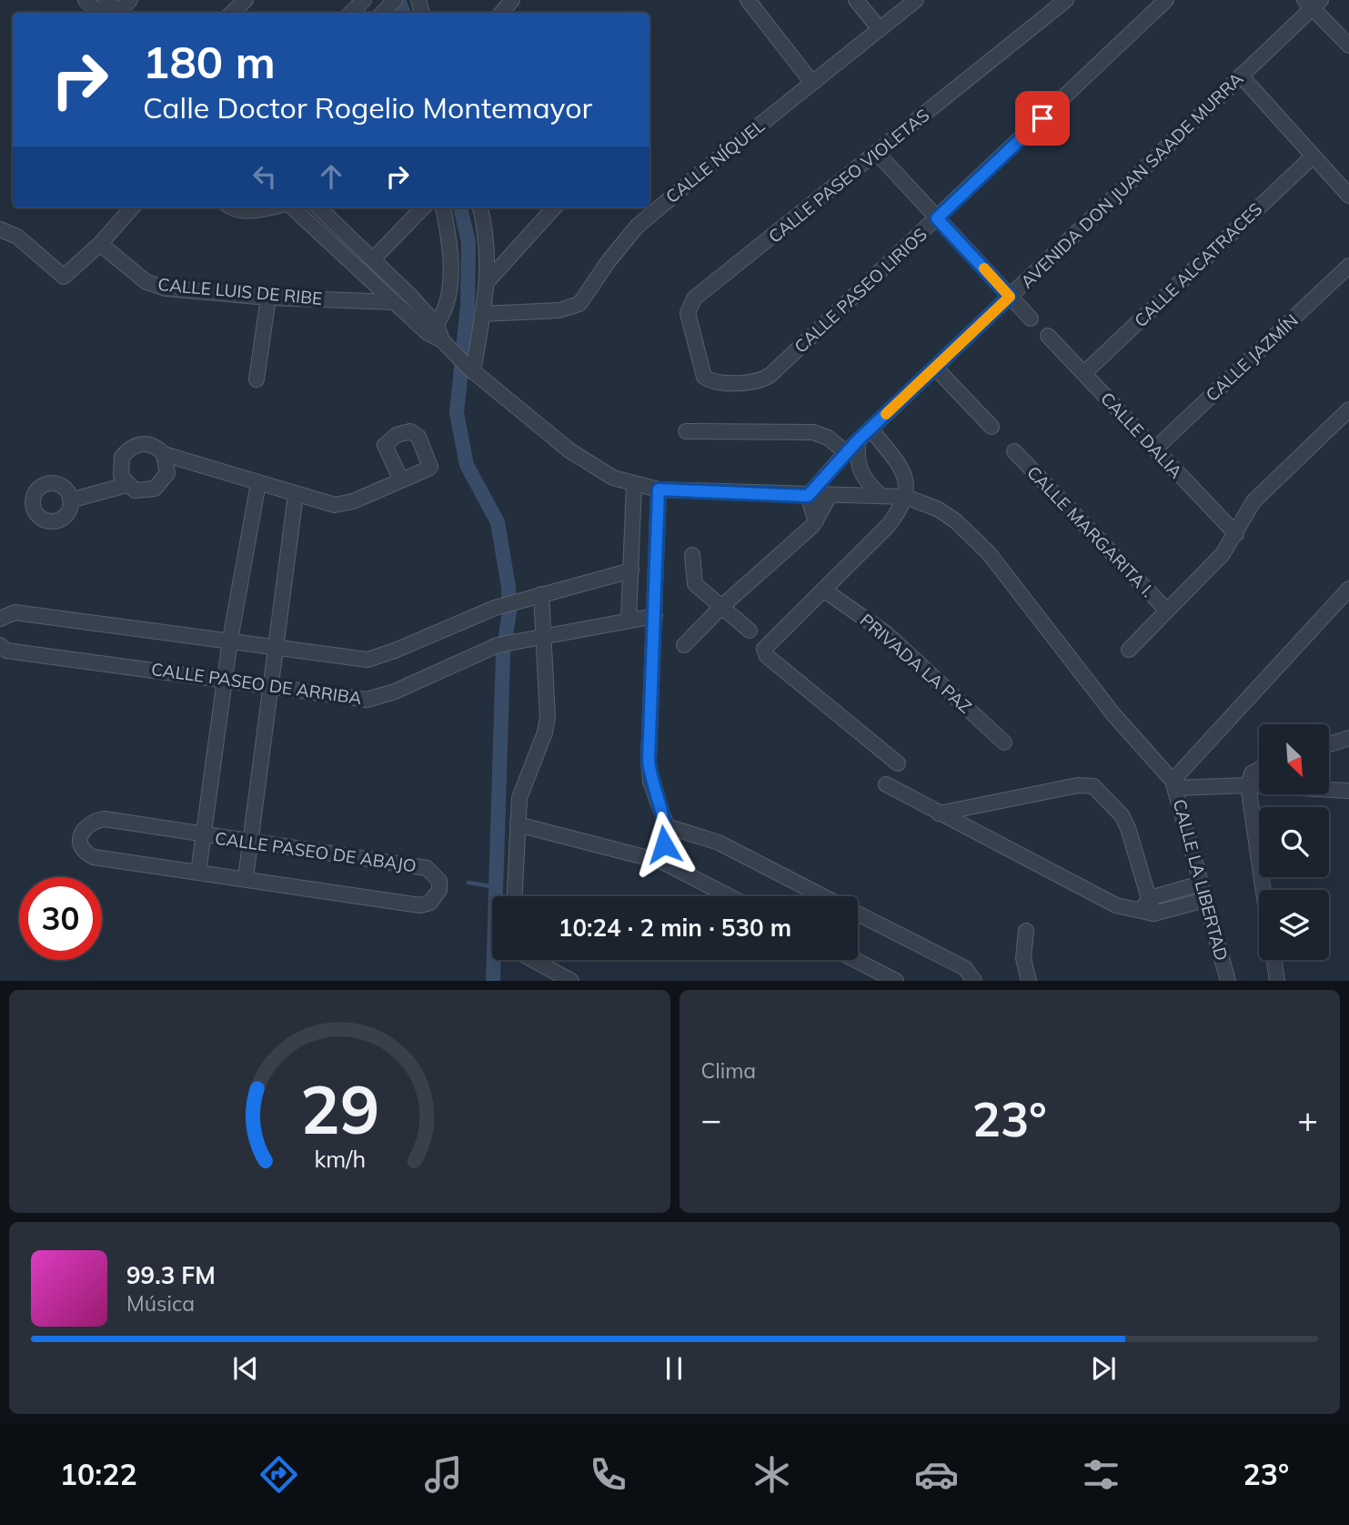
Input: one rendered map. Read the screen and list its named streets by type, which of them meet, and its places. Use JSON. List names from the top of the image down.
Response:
{
  "streets": {
    "street": [
      "CALLE NÍQUEL",
      "CALLE PASEO VIOLETAS",
      "AVENIDA DON JUAN SAADE MURRA",
      "CALLE ALCATRACES",
      "CALLE PASEO LIRIOS",
      "CALLE LUIS DE RIBE",
      "CALLE JAZMÍN",
      "CALLE DALIA",
      "CALLE MARGARITA I.",
      "PRIVADA LA PAZ",
      "CALLE PASEO DE ARRIBA",
      "CALLE PASEO DE ABAJO",
      "CALLE LA LIBERTAD"
    ]
  },
  "crossings": [
    ["CALLE PASEO VIOLETAS", "CALLE PASEO LIRIOS"],
    ["CALLE ALCATRACES", "CALLE DALIA"],
    ["CALLE JAZMÍN", "CALLE DALIA"]
  ],
  "north": "bottom right",
  "page": {
    "turn": ["180 m", "Calle Doctor Rogelio Montemayor"],
    "limit": "30",
    "trip": "10:24 · 2 min · 530 m",
    "tile": "Clima",
    "heat": ["−", "23°", "+"],
    "song": ["99.3 FM", "Música"],
    "tabs": ["10:22", "23°"],
    "gauge": ["29", "km/h"]
  }
}
